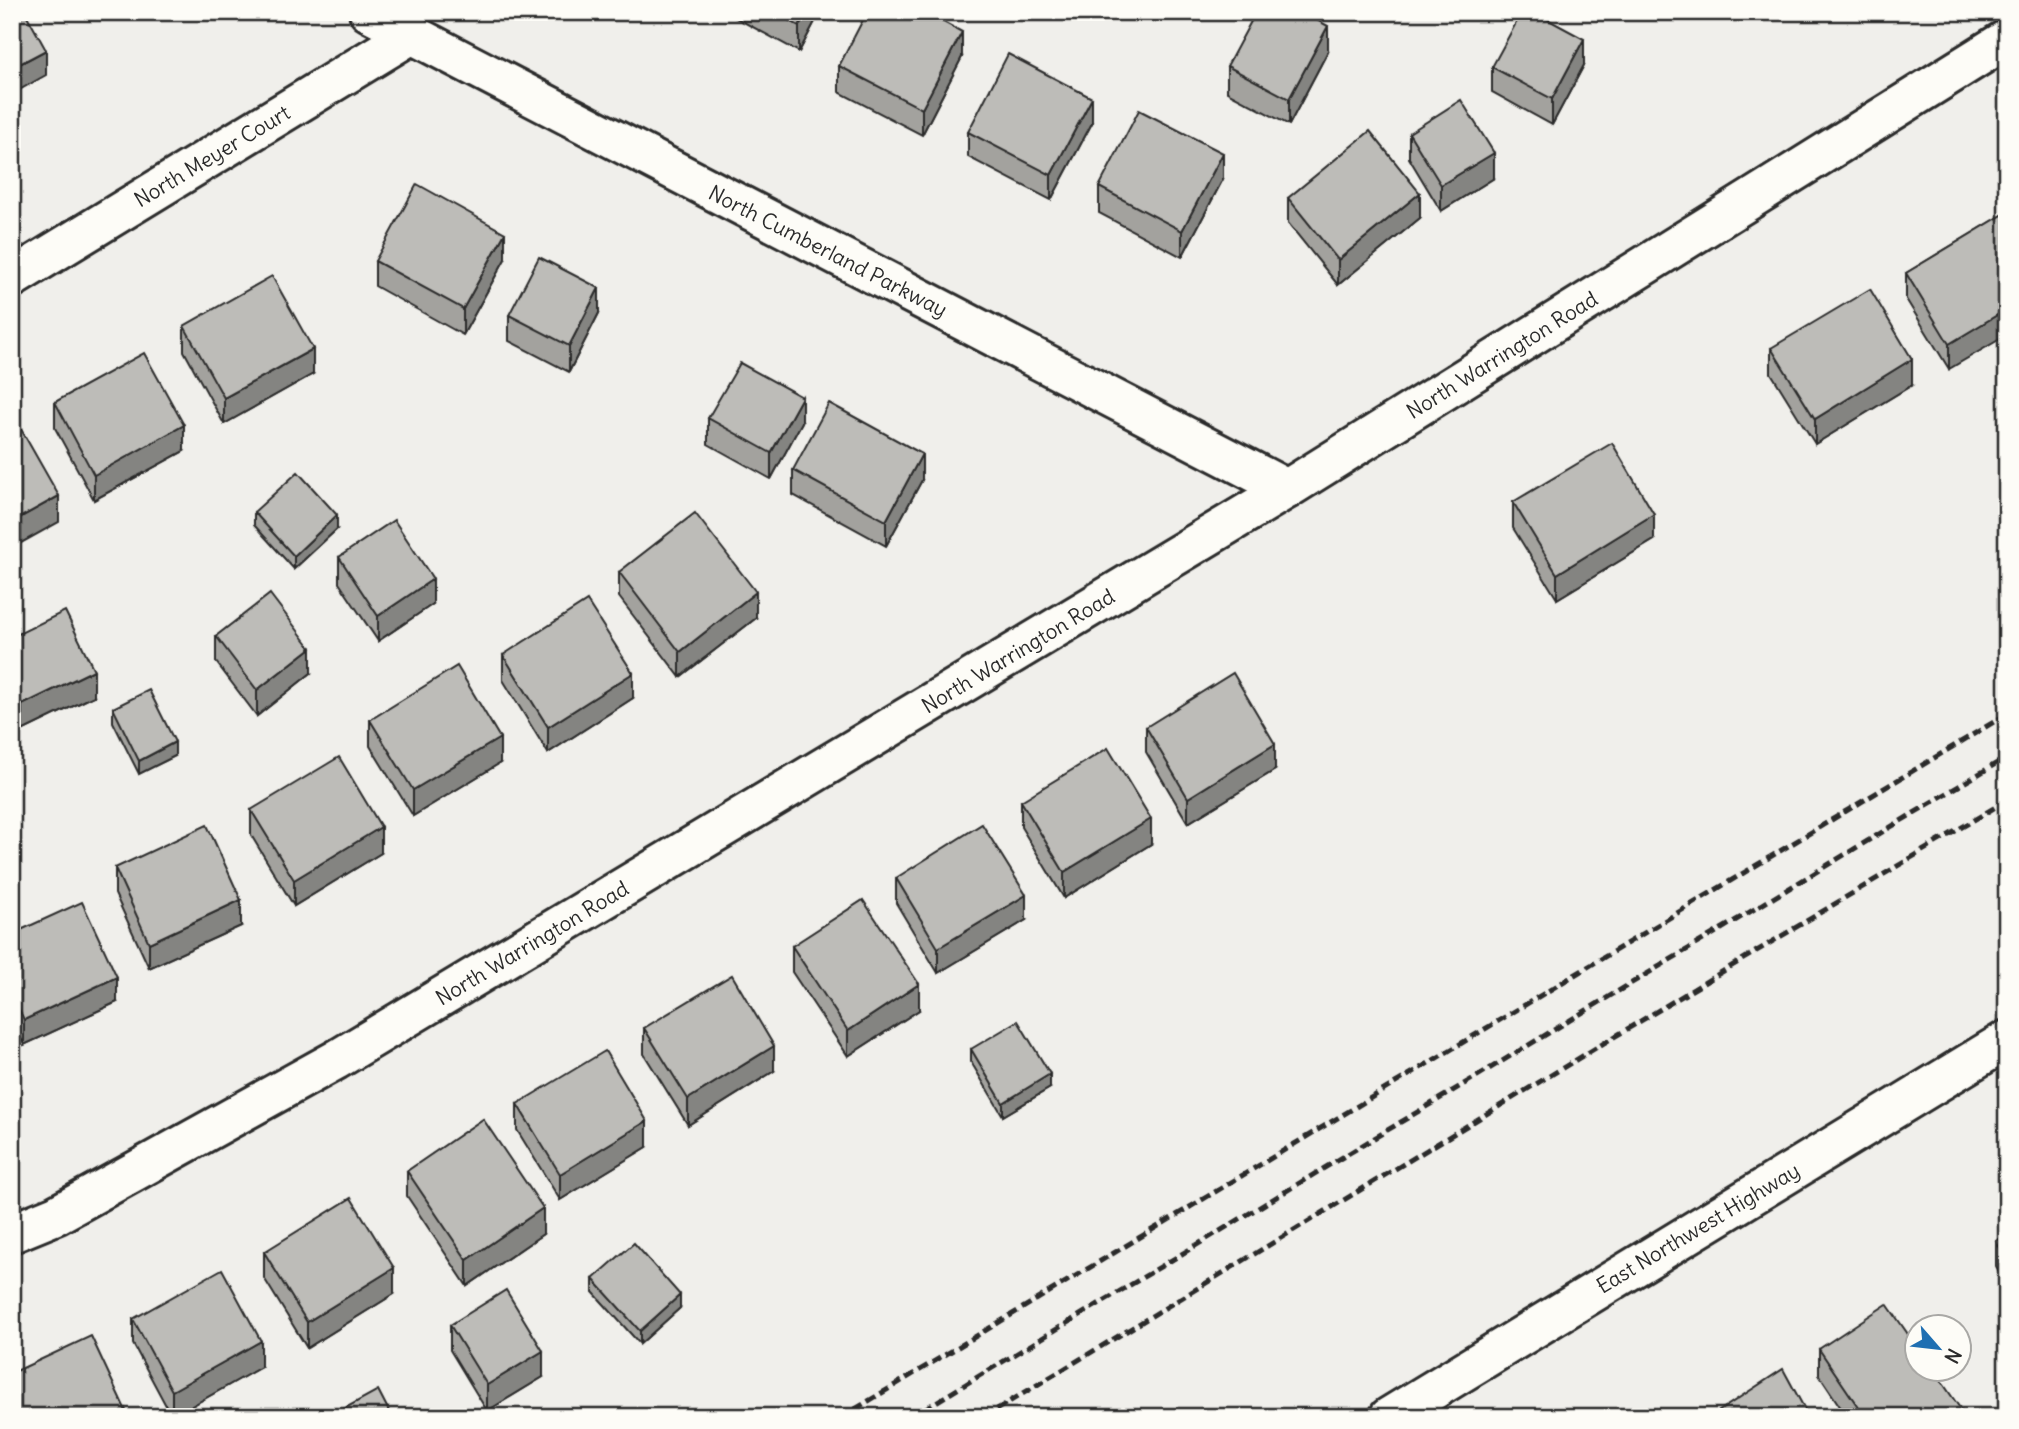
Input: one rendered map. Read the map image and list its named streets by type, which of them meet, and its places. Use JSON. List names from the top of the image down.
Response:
{
  "streets": {
    "street": [
      "North Meyer Court",
      "North Cumberland Parkway",
      "North Warrington Road",
      "East Northwest Highway"
    ]
  },
  "crossings": [
    ["North Meyer Court", "North Cumberland Parkway"],
    ["North Cumberland Parkway", "North Warrington Road"]
  ],
  "north": "bottom right"
}
